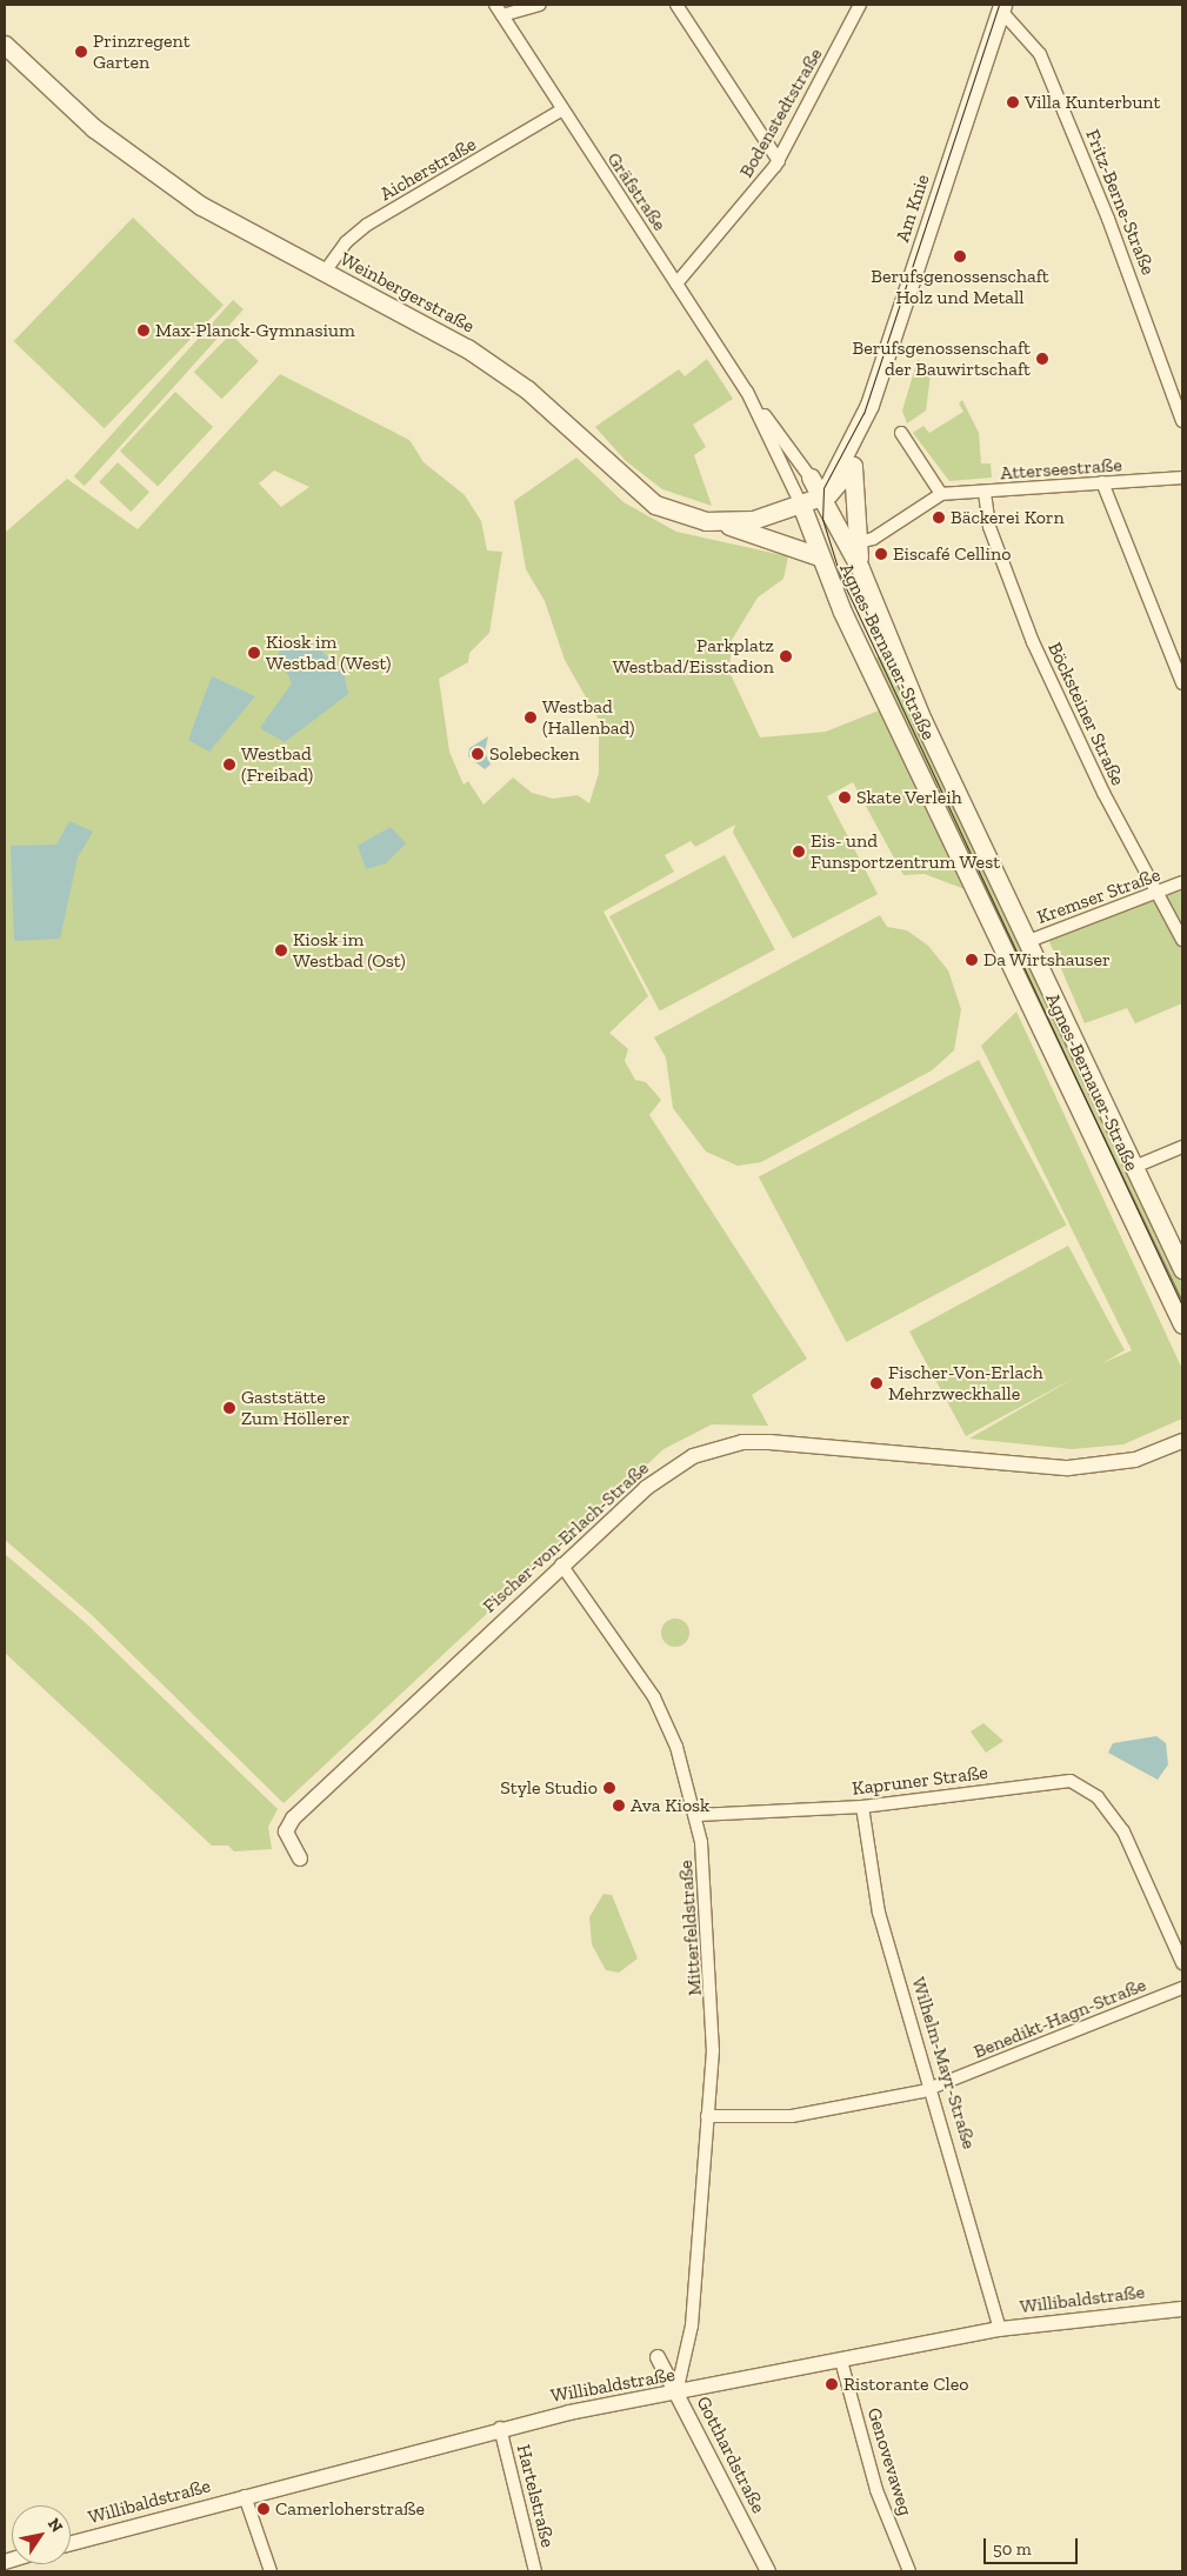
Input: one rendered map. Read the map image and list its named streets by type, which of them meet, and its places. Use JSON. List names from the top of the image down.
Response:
{
  "streets": {
    "main road": ["Am Knie", "Weinbergerstraße", "Agnes-Bernauer-Straße"],
    "street": [
      "Bodenstedtstraße",
      "Aicherstraße",
      "Gräfstraße",
      "Fritz-Berne-Straße",
      "Atterseestraße",
      "Böcksteiner Straße",
      "Kremser Straße",
      "Fischer-von-Erlach-Straße",
      "Kapruner Straße",
      "Mitterfeldstraße",
      "Benedikt-Hagn-Straße",
      "Wilhelm-Mayr-Straße",
      "Willibaldstraße",
      "Gotthardstraße",
      "Genovevaweg",
      "Hartelstraße"
    ]
  },
  "crossings": [
    ["Bodenstedtstraße", "Gräfstraße"],
    ["Aicherstraße", "Gräfstraße"],
    ["Aicherstraße", "Weinbergerstraße"],
    ["Gräfstraße", "Weinbergerstraße"],
    ["Gräfstraße", "Agnes-Bernauer-Straße"],
    ["Fritz-Berne-Straße", "Am Knie"],
    ["Am Knie", "Weinbergerstraße"],
    ["Am Knie", "Agnes-Bernauer-Straße"],
    ["Weinbergerstraße", "Agnes-Bernauer-Straße"],
    ["Atterseestraße", "Böcksteiner Straße"],
    ["Agnes-Bernauer-Straße", "Kremser Straße"],
    ["Böcksteiner Straße", "Kremser Straße"],
    ["Fischer-von-Erlach-Straße", "Mitterfeldstraße"],
    ["Kapruner Straße", "Mitterfeldstraße"],
    ["Kapruner Straße", "Wilhelm-Mayr-Straße"],
    ["Mitterfeldstraße", "Benedikt-Hagn-Straße"],
    ["Mitterfeldstraße", "Willibaldstraße"],
    ["Mitterfeldstraße", "Gotthardstraße"],
    ["Benedikt-Hagn-Straße", "Wilhelm-Mayr-Straße"],
    ["Wilhelm-Mayr-Straße", "Willibaldstraße"],
    ["Willibaldstraße", "Gotthardstraße"],
    ["Willibaldstraße", "Genovevaweg"],
    ["Willibaldstraße", "Hartelstraße"]
  ],
  "places": [
    "Prinzregent Garten",
    "Villa Kunterbunt",
    "Berufsgenossenschaft Holz und Metall",
    "Max-Planck-Gymnasium",
    "Berufsgenossenschaft der Bauwirtschaft",
    "Bäckerei Korn",
    "Eiscafé Cellino",
    "Kiosk im Westbad (West)",
    "Parkplatz Westbad/Eisstadion",
    "Westbad (Hallenbad)",
    "Solebecken",
    "Westbad (Freibad)",
    "Skate Verleih",
    "Eis- und Funsportzentrum West",
    "Kiosk im Westbad (Ost)",
    "Da Wirtshauser",
    "Fischer-Von-Erlach Mehrzweckhalle",
    "Gaststätte Zum Höllerer",
    "Style Studio",
    "Ava Kiosk",
    "Ristorante Cleo",
    "Camerloherstraße"
  ],
  "scale_bar": "50 m",
  "north": "top right"
}
